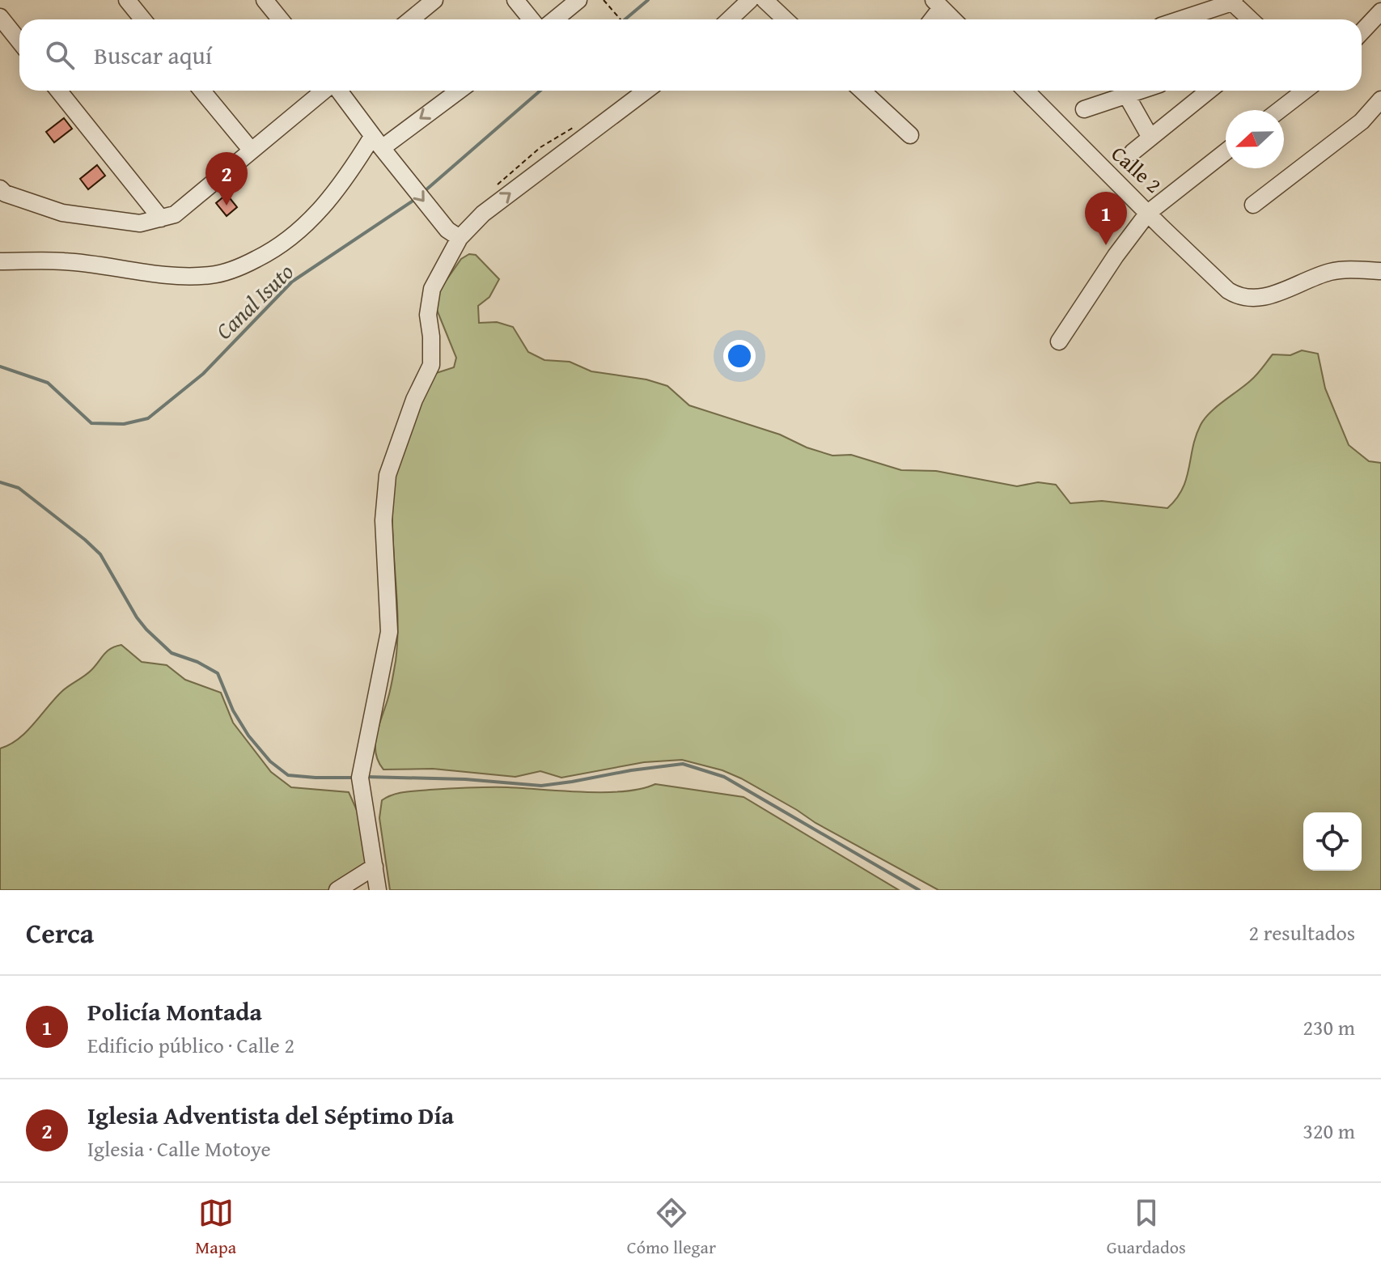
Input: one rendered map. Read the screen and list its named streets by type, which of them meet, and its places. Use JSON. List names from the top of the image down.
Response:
{
  "streets": {
    "street": ["Calle 2"]
  },
  "water": ["Canal Isuto"],
  "north": "left",
  "page": {
    "search": "Buscar aquí",
    "pins": ["2", "1"],
    "heading": ["Cerca", "2 resultados"],
    "list": [
      {
        "mark": "1",
        "name": "Policía Montada",
        "note": "Edificio público · Calle 2",
        "value": "230 m"
      },
      {
        "mark": "2",
        "name": "Iglesia Adventista del Séptimo Día",
        "note": "Iglesia · Calle Motoye",
        "value": "320 m"
      }
    ],
    "nav": ["Mapa", "Cómo llegar", "Guardados"]
  }
}
